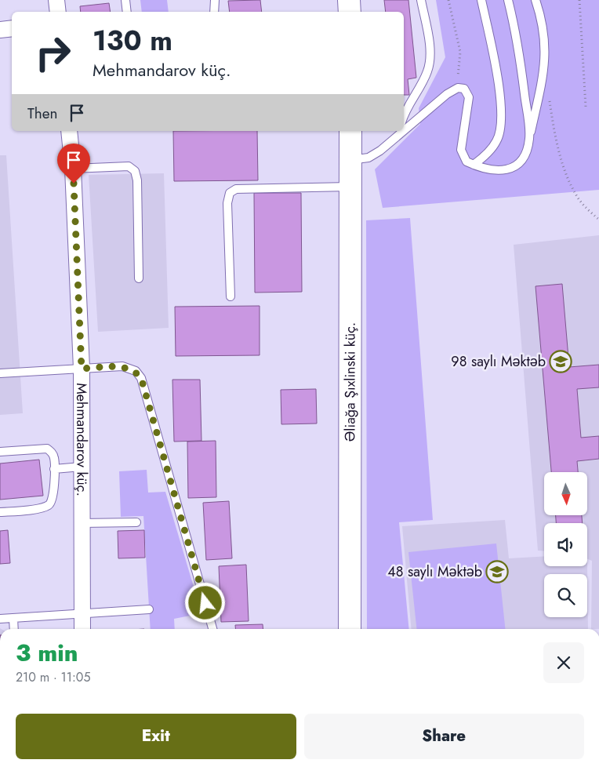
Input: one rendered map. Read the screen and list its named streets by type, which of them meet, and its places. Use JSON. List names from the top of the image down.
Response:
{
  "streets": {
    "main road": ["Əliağa Şıxlinski küç."],
    "street": ["Mehmandarov küç."]
  },
  "places": {
    "school or university": ["98 saylı Məktəb", "48 saylı Məktəb"]
  },
  "north": "bottom",
  "page": {
    "turn": ["130 m", "Mehmandarov küç."],
    "then": "Then",
    "heading": ["3 min", "210 m · 11:05"],
    "buttons": ["Exit", "Share"]
  }
}
